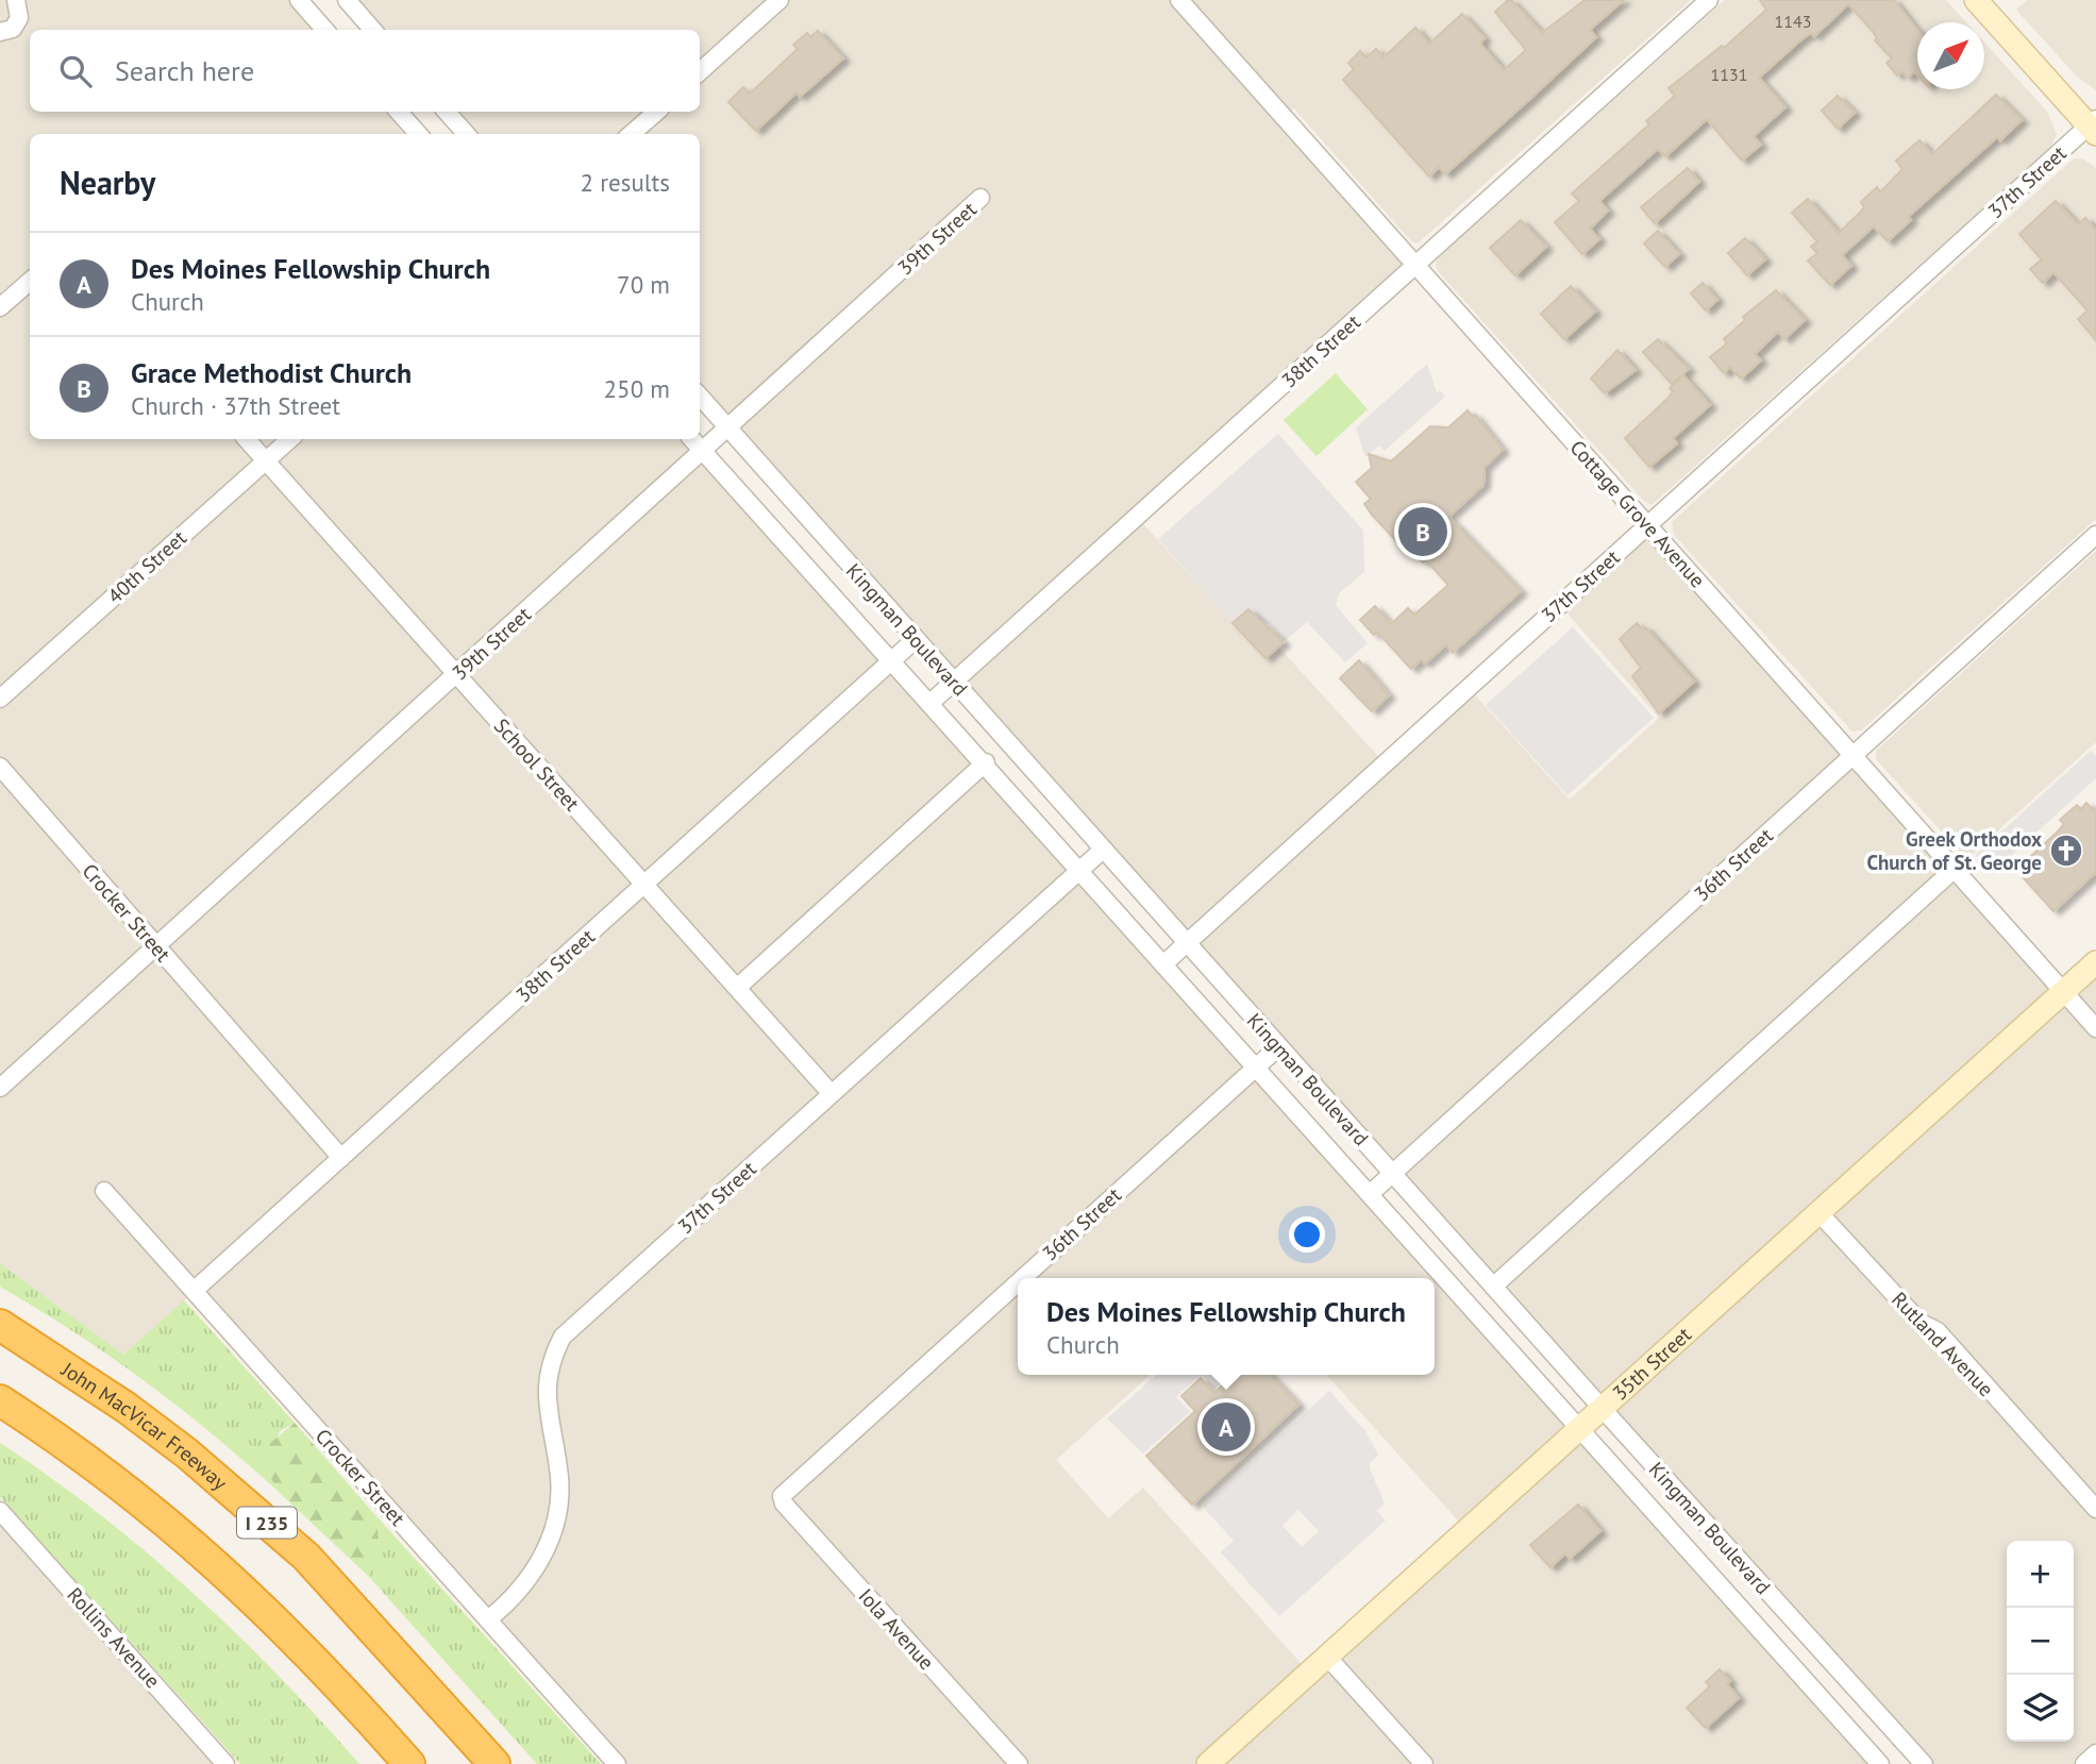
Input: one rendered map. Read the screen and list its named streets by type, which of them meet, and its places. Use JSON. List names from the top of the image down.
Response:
{
  "streets": {
    "highway": ["John MacVicar Freeway", "I 235"],
    "street": [
      "37th Street",
      "39th Street",
      "38th Street",
      "Cottage Grove Avenue",
      "40th Street",
      "Kingman Boulevard",
      "School Street",
      "36th Street",
      "Crocker Street",
      "Rutland Avenue",
      "35th Street",
      "Iola Avenue",
      "Rollins Avenue"
    ]
  },
  "crossings": [
    ["37th Street", "Cottage Grove Avenue"],
    ["37th Street", "Kingman Boulevard"],
    ["37th Street", "School Street"],
    ["37th Street", "Crocker Street"],
    ["39th Street", "Kingman Boulevard"],
    ["39th Street", "School Street"],
    ["39th Street", "Crocker Street"],
    ["38th Street", "Cottage Grove Avenue"],
    ["38th Street", "Kingman Boulevard"],
    ["38th Street", "School Street"],
    ["38th Street", "Crocker Street"],
    ["Cottage Grove Avenue", "36th Street"],
    ["Cottage Grove Avenue", "35th Street"],
    ["40th Street", "School Street"],
    ["Kingman Boulevard", "36th Street"],
    ["Kingman Boulevard", "35th Street"],
    ["36th Street", "Iola Avenue"],
    ["Rutland Avenue", "35th Street"]
  ],
  "places": {
    "church": ["Greek Orthodox Church of St. George"]
  },
  "house_numbers": ["1143", "1131"],
  "north": "top right",
  "page": {
    "search": "Search here",
    "heading": ["Nearby", "2 results"],
    "list": [
      {
        "mark": "A",
        "name": "Des Moines Fellowship Church",
        "note": "Church",
        "value": "70 m"
      },
      {
        "mark": "B",
        "name": "Grace Methodist Church",
        "note": "Church · 37th Street",
        "value": "250 m"
      }
    ],
    "pins": ["B", "A"],
    "popup": ["Des Moines Fellowship Church", "Church"],
    "map_buttons": ["+", "−"]
  }
}
